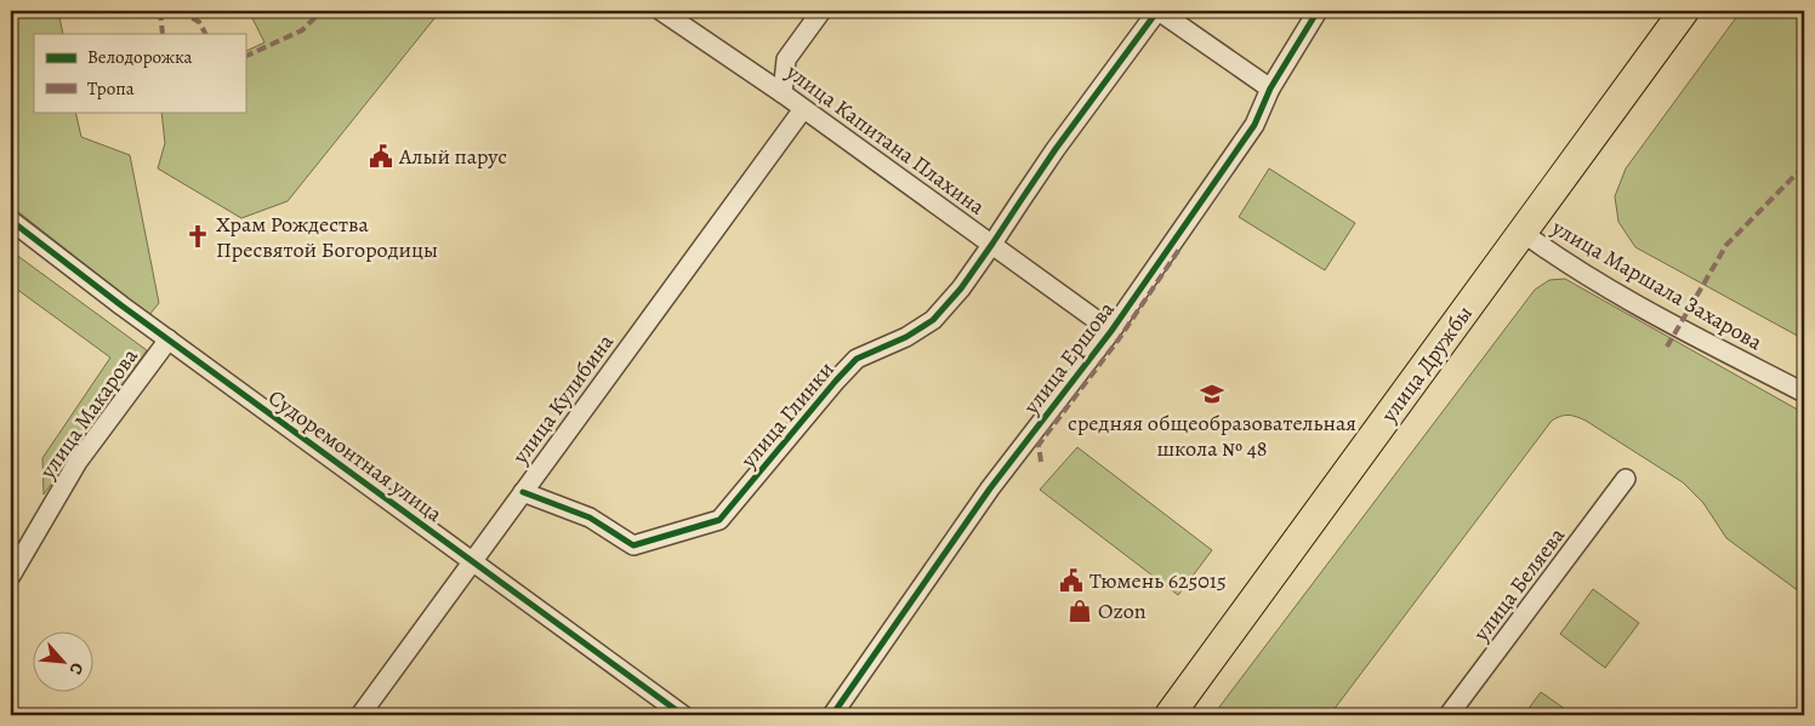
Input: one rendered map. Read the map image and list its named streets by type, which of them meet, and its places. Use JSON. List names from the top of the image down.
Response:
{
  "streets": {
    "main road": ["улица Дружбы"],
    "street": [
      "улица Капитана Плахина",
      "улица Маршала Захарова",
      "улица Ершова",
      "улица Кулибина",
      "улица Макарова",
      "улица Глинки",
      "Судоремонтная улица",
      "улица Беляева"
    ]
  },
  "crossings": [
    ["улица Капитана Плахина", "улица Ершова"],
    ["улица Капитана Плахина", "улица Кулибина"],
    ["улица Капитана Плахина", "улица Глинки"],
    ["улица Маршала Захарова", "улица Дружбы"],
    ["улица Кулибина", "улица Глинки"],
    ["улица Кулибина", "Судоремонтная улица"],
    ["улица Макарова", "Судоремонтная улица"]
  ],
  "places": {
    "public building": ["Алый парус", "Тюмень 625015"],
    "church": ["Храм Рождества Пресвятой Богородицы"],
    "school or university": ["средняя общеобразовательная школа № 48"],
    "shop": ["Ozon"]
  },
  "legend": ["Велодорожка", "Тропа"],
  "north": "bottom right"
}
